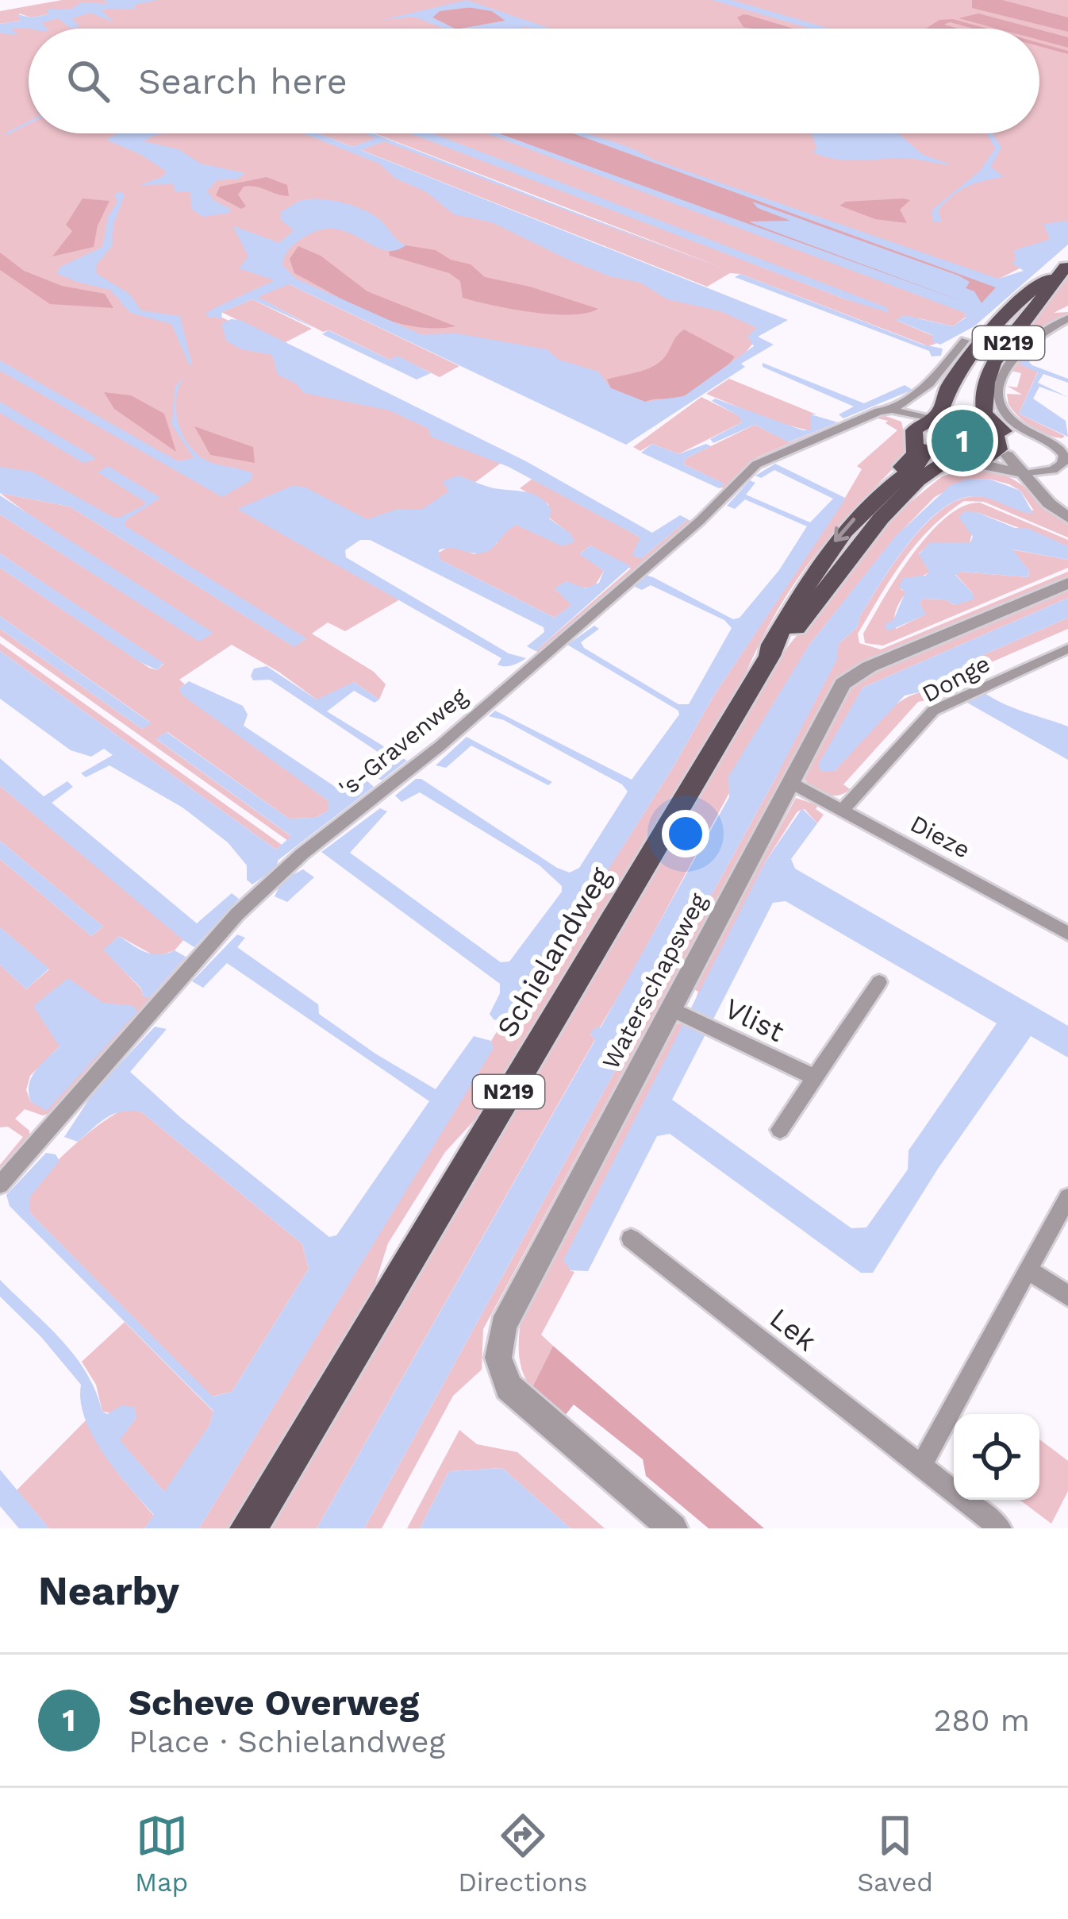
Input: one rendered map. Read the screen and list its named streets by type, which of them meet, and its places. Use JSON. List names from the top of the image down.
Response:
{
  "streets": {
    "main road": ["N219", "Schielandweg"],
    "street": [
      "Donge",
      "'s-Gravenweg",
      "Dieze",
      "Waterschapsweg",
      "Vlist",
      "Lek"
    ]
  },
  "crossings": [
    ["N219", "Schielandweg"],
    ["Donge", "Dieze"],
    ["Dieze", "Waterschapsweg"],
    ["Waterschapsweg", "Vlist"]
  ],
  "page": {
    "search": "Search here",
    "pins": "1",
    "heading": "Nearby",
    "list": [
      {
        "mark": "1",
        "name": "Scheve Overweg",
        "note": "Place · Schielandweg",
        "value": "280 m"
      }
    ],
    "nav": ["Map", "Directions", "Saved"]
  }
}
